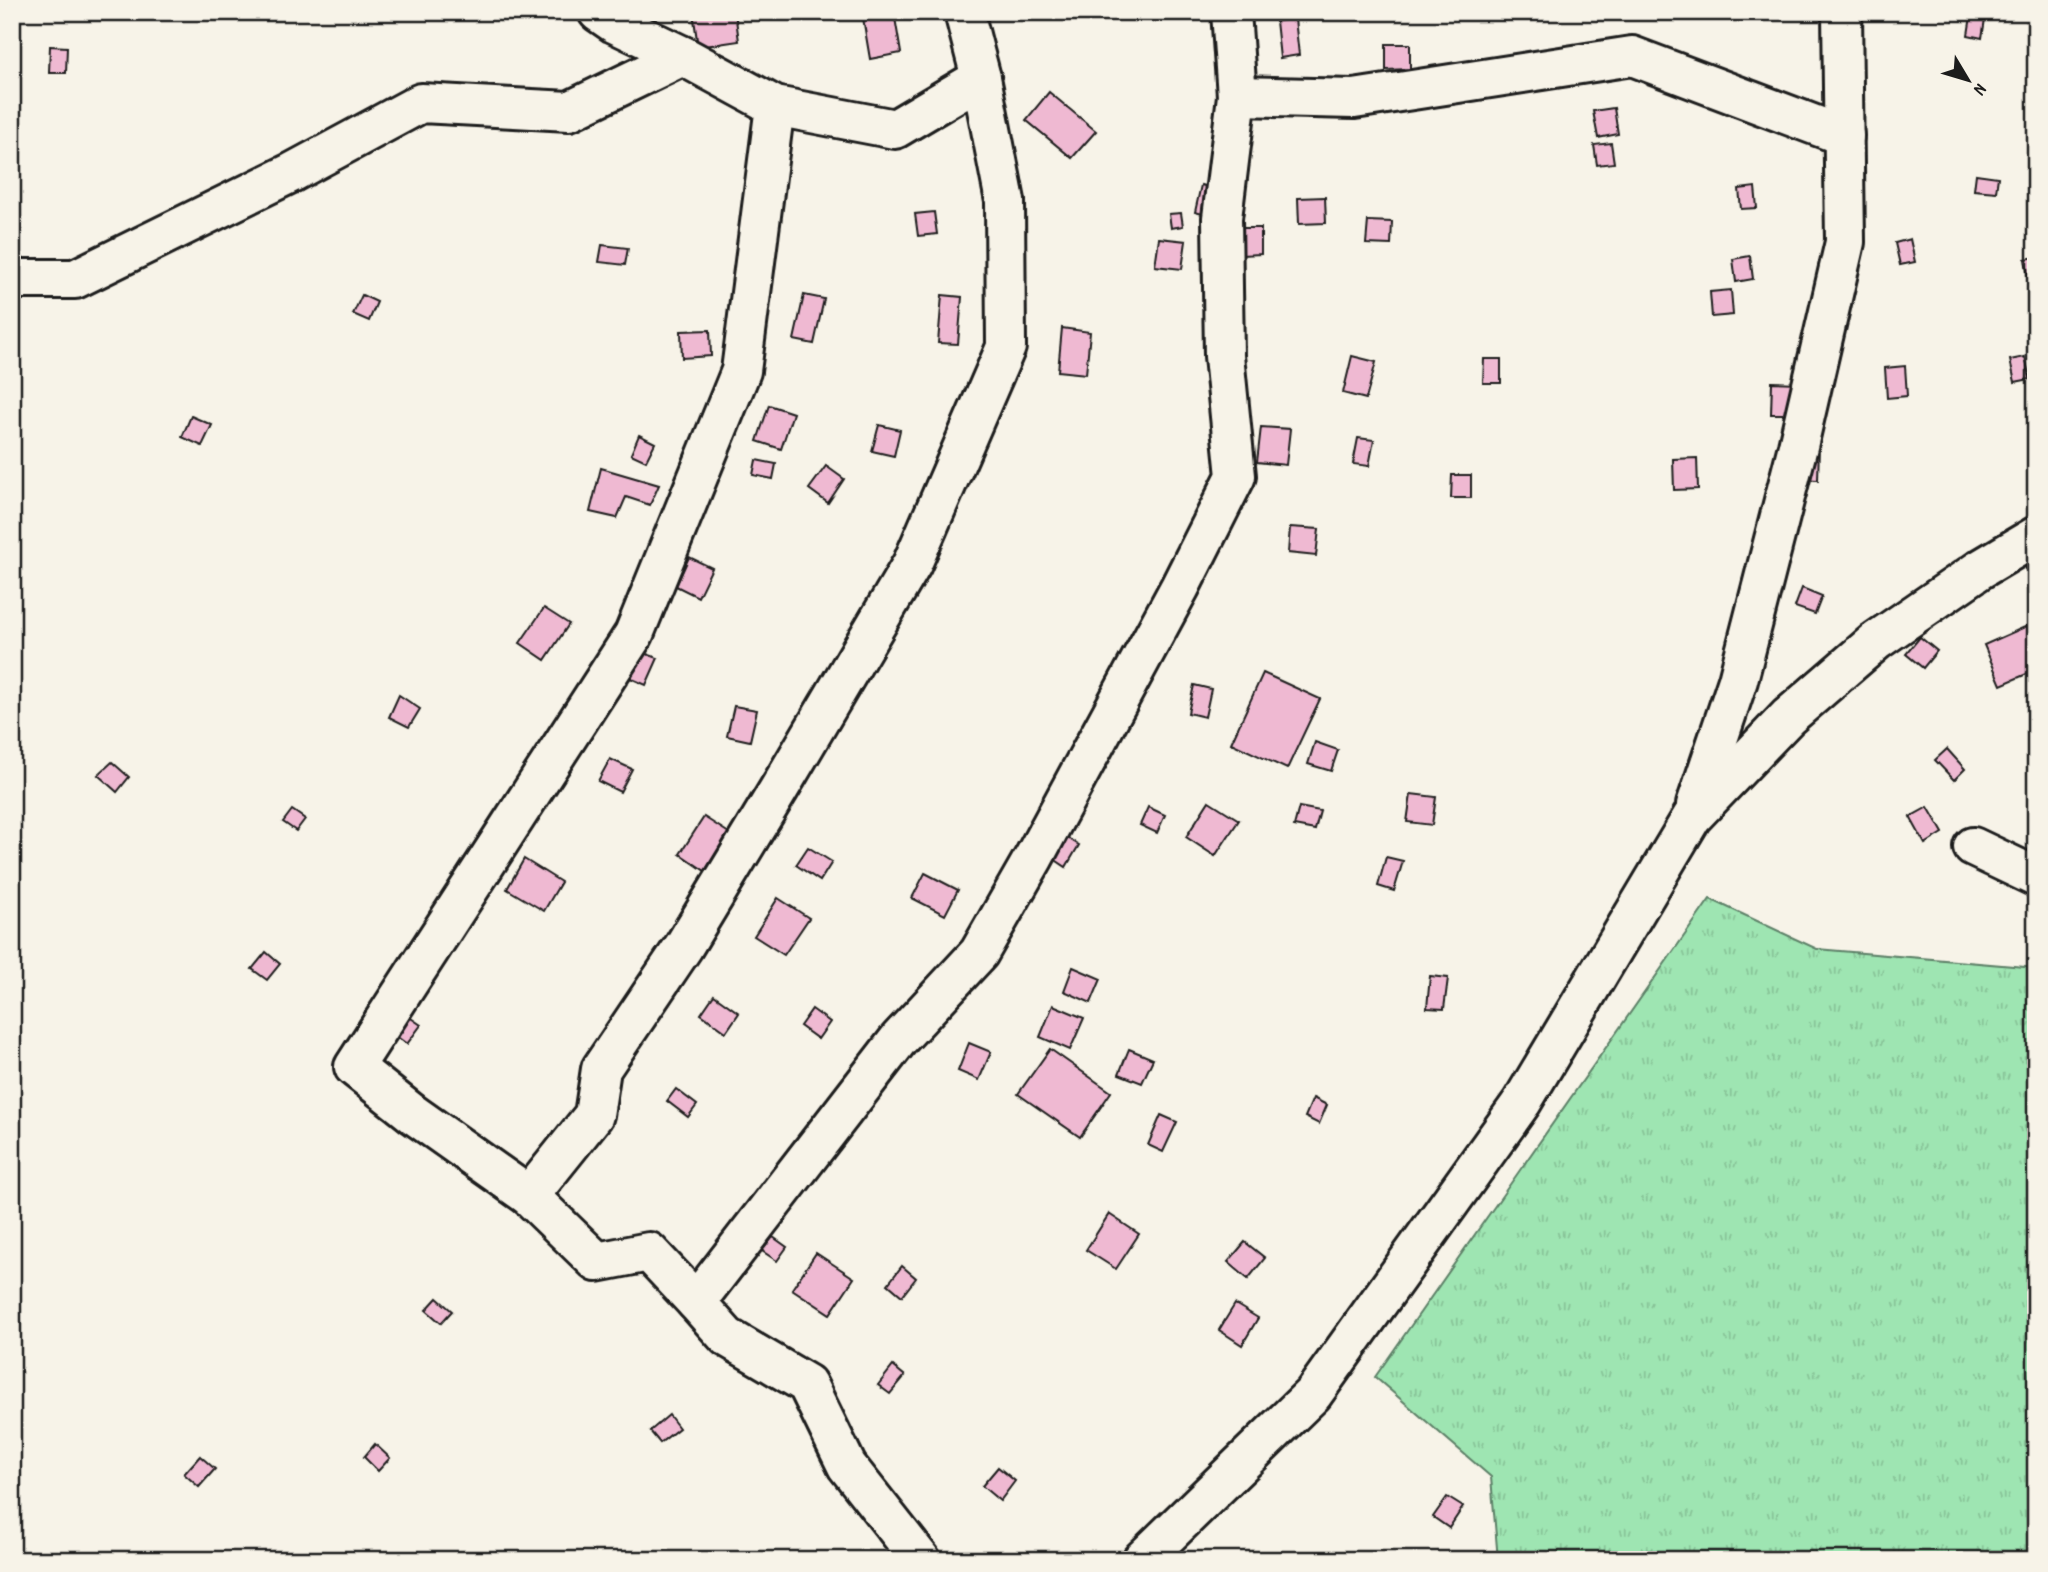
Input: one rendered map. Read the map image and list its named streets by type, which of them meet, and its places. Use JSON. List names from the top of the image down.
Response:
{
  "north": "bottom right"
}
